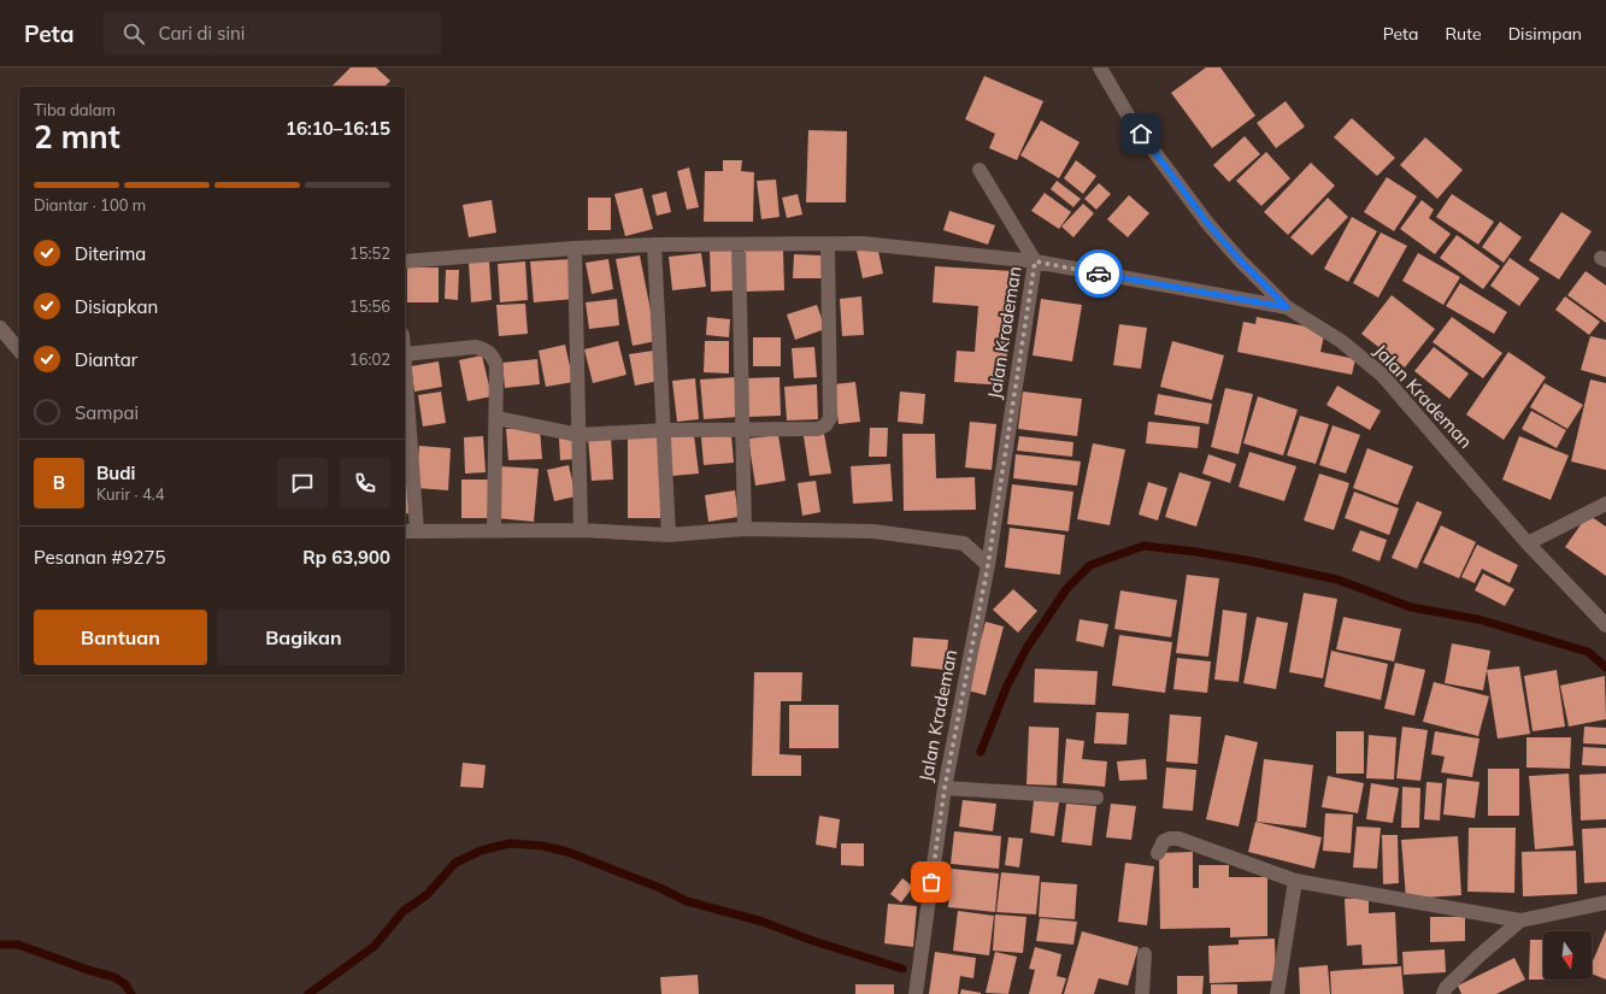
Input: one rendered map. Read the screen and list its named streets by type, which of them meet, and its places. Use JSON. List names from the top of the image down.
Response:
{
  "streets": {
    "street": ["Jalan Krademan"]
  },
  "north": "bottom",
  "page": {
    "header": "Peta",
    "search": "Cari di sini",
    "nav": ["Peta", "Rute", "Disimpan"],
    "heading": ["2 mnt", "Tiba dalam", "16:10–16:15"],
    "panel": [
      "Budi",
      "Kurir · 4.4",
      "Pesanan #9275",
      "Rp 63,900"
    ],
    "bar": "Diantar · 100 m",
    "list": [
      ["Diterima", "15:52"],
      ["Disiapkan", "15:56"],
      ["Diantar", "16:02"],
      "Sampai"
    ],
    "round": "B",
    "buttons": ["Bantuan", "Bagikan"]
  }
}
